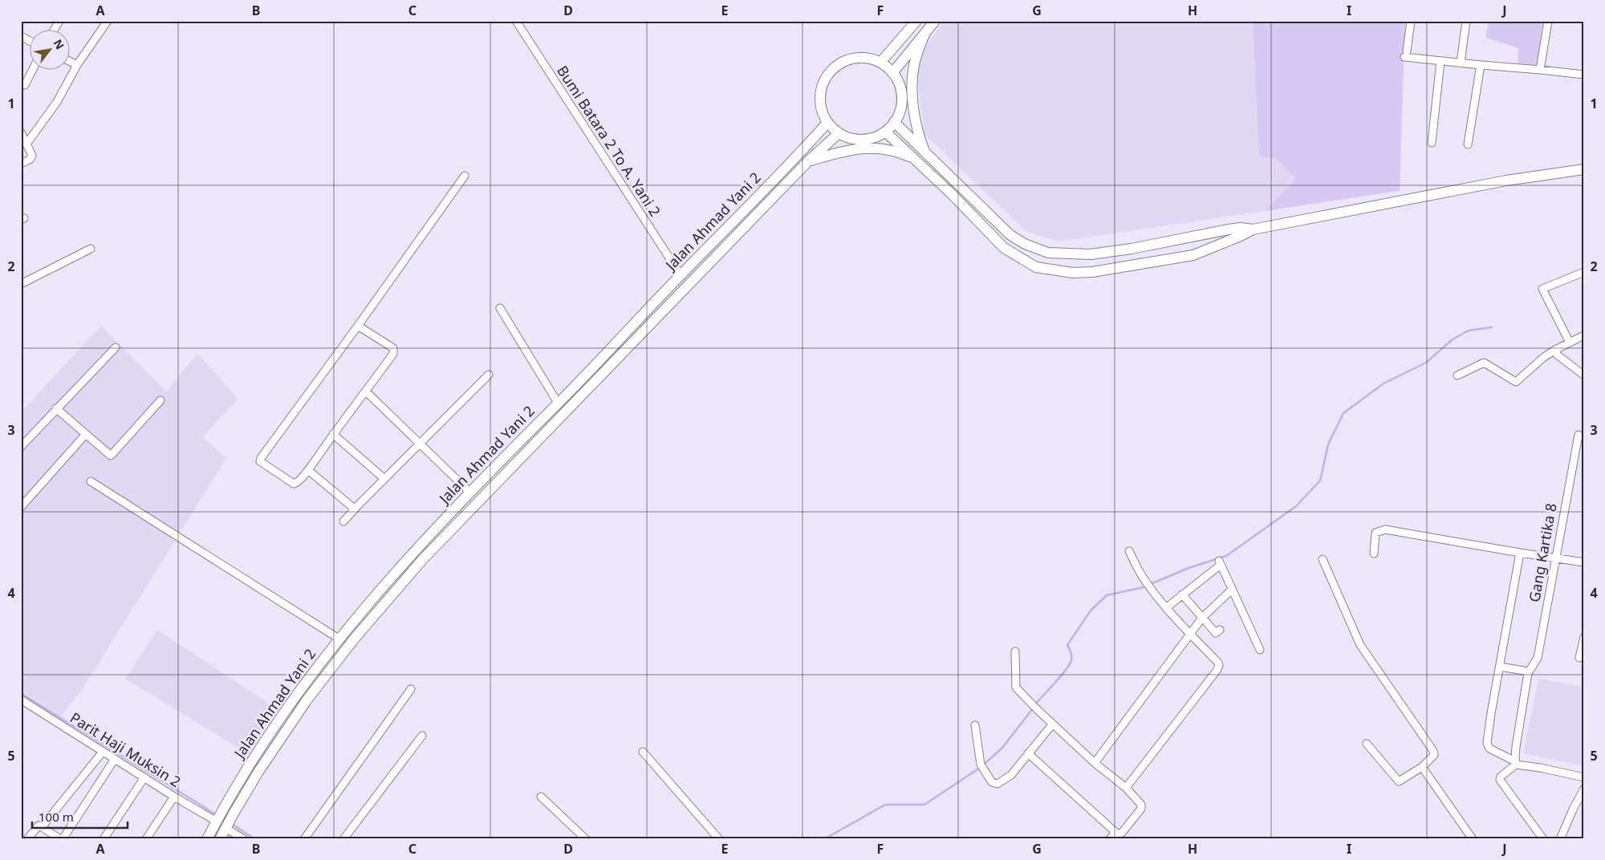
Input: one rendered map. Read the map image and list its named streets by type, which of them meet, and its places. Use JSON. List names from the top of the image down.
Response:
{
  "streets": {
    "highway": ["Jalan Ahmad Yani 2"],
    "street": ["Bumi Batara 2 To A. Yani 2", "Gang Kartika 8", "Parit Haji Muksin 2"]
  },
  "crossings": [
    ["Bumi Batara 2 To A. Yani 2", "Jalan Ahmad Yani 2"],
    ["Jalan Ahmad Yani 2", "Parit Haji Muksin 2"]
  ],
  "scale_bar": "100 m",
  "north": "top right",
  "grid": {
    "columns": [
      "A",
      "B",
      "C",
      "D",
      "E",
      "F",
      "G",
      "H",
      "I",
      "J"
    ],
    "rows": [
      "1",
      "2",
      "3",
      "4",
      "5"
    ]
  }
}
